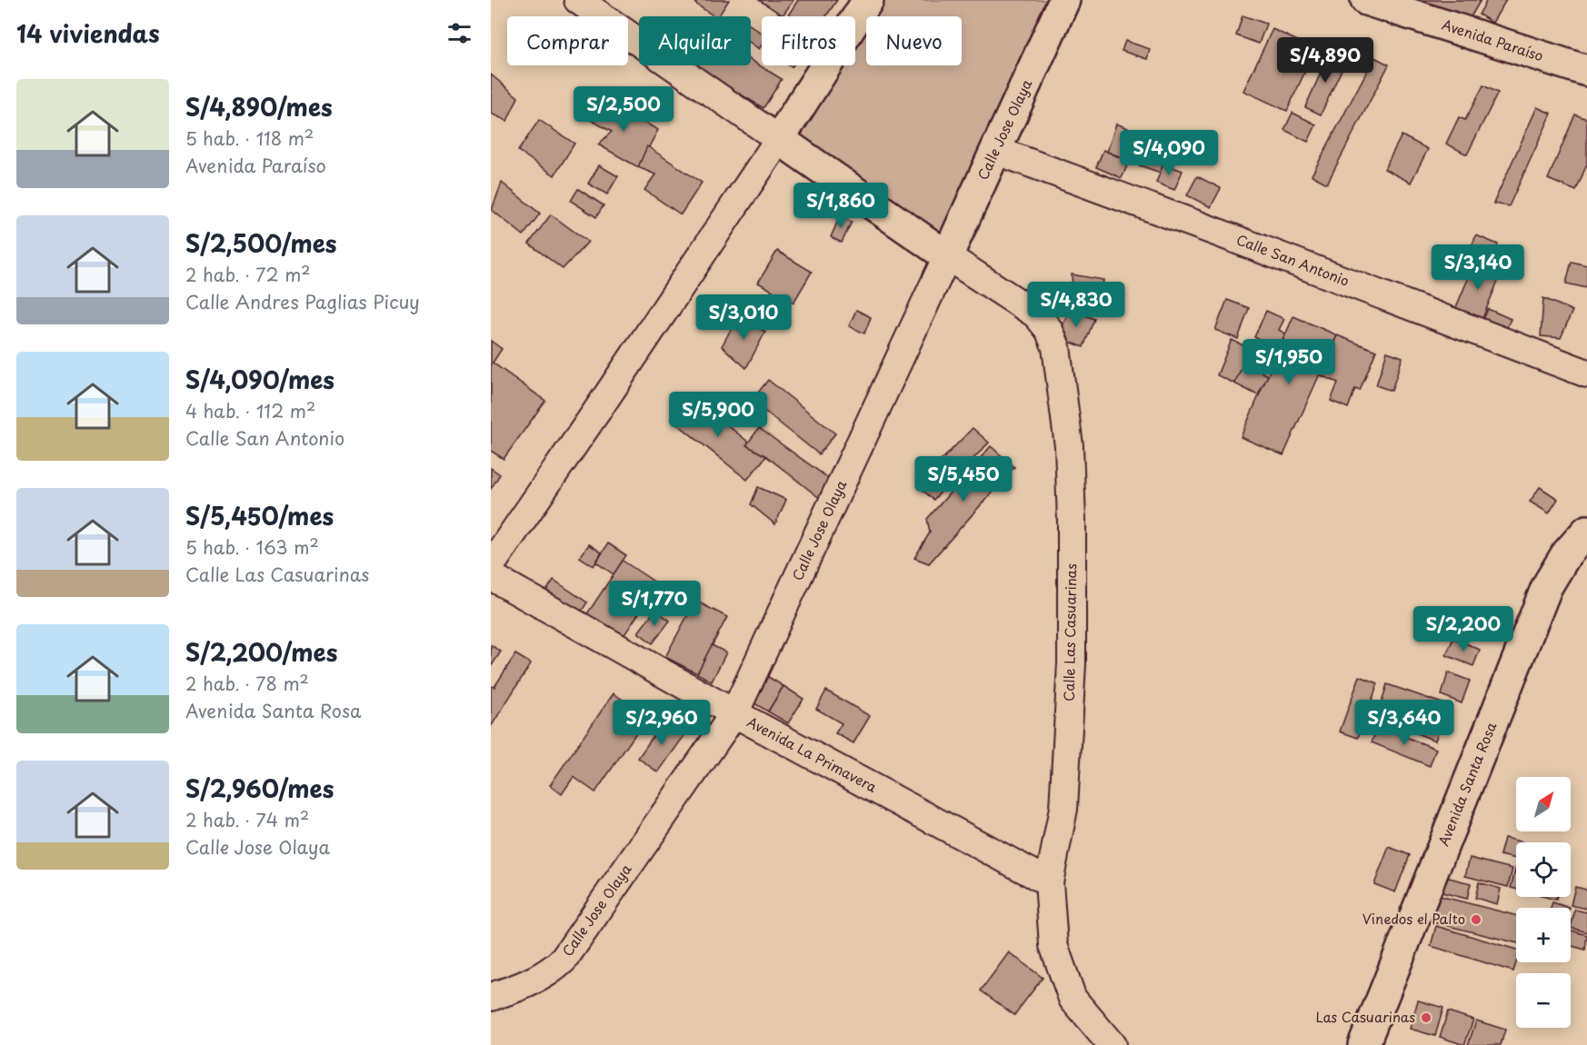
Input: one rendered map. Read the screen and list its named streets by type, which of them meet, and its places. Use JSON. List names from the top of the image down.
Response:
{
  "streets": {
    "main road": ["Avenida Paraíso", "Calle Jose Olaya", "Avenida Santa Rosa"],
    "street": ["Calle San Antonio", "Calle Las Casuarinas", "Avenida La Primavera"]
  },
  "crossings": [
    ["Calle Jose Olaya", "Calle San Antonio"],
    ["Calle Jose Olaya", "Calle Las Casuarinas"],
    ["Calle Jose Olaya", "Avenida La Primavera"],
    ["Calle Las Casuarinas", "Avenida La Primavera"]
  ],
  "places": ["Vinedos el Palto", "Las Casuarinas"],
  "north": "top right",
  "page": {
    "heading": "14 viviendas",
    "chip": [
      "Comprar",
      "Alquilar",
      "Filtros",
      "Nuevo"
    ],
    "price": [
      "S/4,890",
      "S/2,500",
      "S/4,090",
      "S/1,860",
      "S/3,140",
      "S/4,830",
      "S/3,010",
      "S/1,950",
      "S/5,900",
      "S/5,450",
      "S/1,770",
      "S/2,200",
      "S/2,960",
      "S/3,640"
    ],
    "list": [
      {
        "name": "S/4,890/mes",
        "note": "5 hab. · 118 m² · Avenida Paraíso"
      },
      {
        "name": "S/2,500/mes",
        "note": "2 hab. · 72 m² · Calle Andres Paglias Picuy"
      },
      {
        "name": "S/4,090/mes",
        "note": "4 hab. · 112 m² · Calle San Antonio"
      },
      {
        "name": "S/5,450/mes",
        "note": "5 hab. · 163 m² · Calle Las Casuarinas"
      },
      {
        "name": "S/2,200/mes",
        "note": "2 hab. · 78 m² · Avenida Santa Rosa"
      },
      {
        "name": "S/2,960/mes",
        "note": "2 hab. · 74 m² · Calle Jose Olaya"
      }
    ],
    "map_buttons": ["+", "−"]
  }
}
